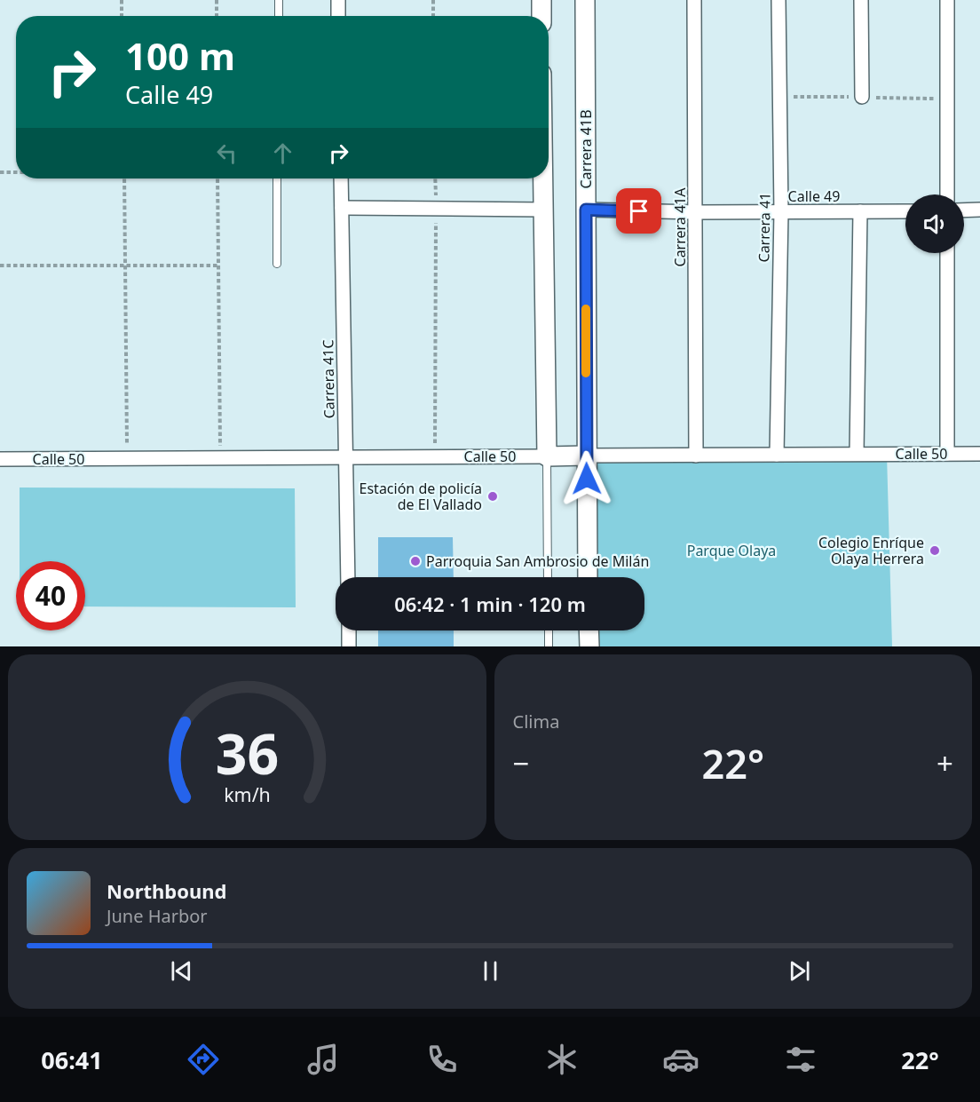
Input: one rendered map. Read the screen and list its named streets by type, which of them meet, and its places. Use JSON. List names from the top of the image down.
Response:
{
  "streets": {
    "street": [
      "Carrera 41B",
      "Calle 49",
      "Carrera 41A",
      "Carrera 41",
      "Carrera 41C",
      "Calle 50"
    ]
  },
  "crossings": [
    ["Carrera 41B", "Calle 49"],
    ["Carrera 41B", "Calle 50"],
    ["Calle 49", "Carrera 41A"],
    ["Calle 49", "Carrera 41"],
    ["Carrera 41A", "Calle 50"],
    ["Carrera 41", "Calle 50"],
    ["Carrera 41C", "Calle 50"]
  ],
  "parks": ["Parque Olaya"],
  "places": ["Estación de policía de El Vallado", "Colegio Enríque Olaya Herrera", "Parroquia San Ambrosio de Milán"],
  "page": {
    "turn": ["100 m", "Calle 49"],
    "limit": "40",
    "trip": "06:42 · 1 min · 120 m",
    "tile": "Clima",
    "heat": ["−", "22°", "+"],
    "song": ["Northbound", "June Harbor"],
    "tabs": ["06:41", "22°"],
    "gauge": ["36", "km/h"]
  }
}
